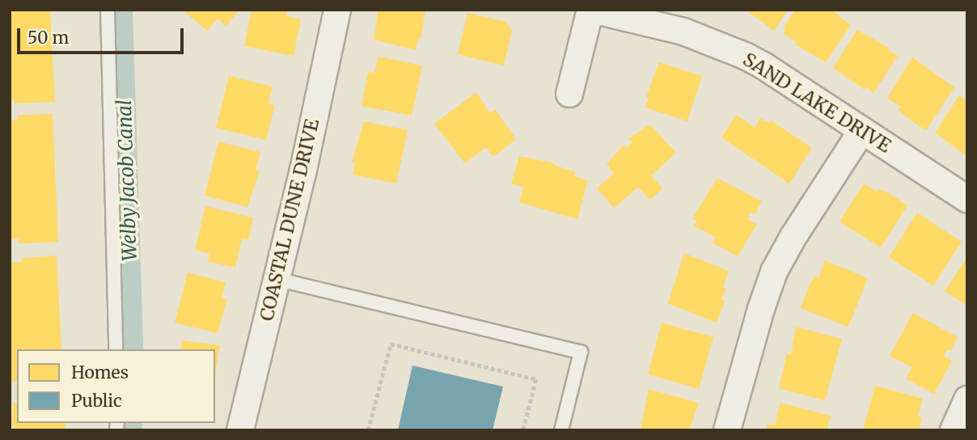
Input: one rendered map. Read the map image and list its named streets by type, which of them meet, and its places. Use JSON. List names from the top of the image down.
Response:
{
  "streets": {
    "street": ["SAND LAKE DRIVE", "COASTAL DUNE DRIVE"]
  },
  "water": ["Welby Jacob Canal"],
  "legend": ["Homes", "Public"],
  "scale_bar": "50 m"
}
